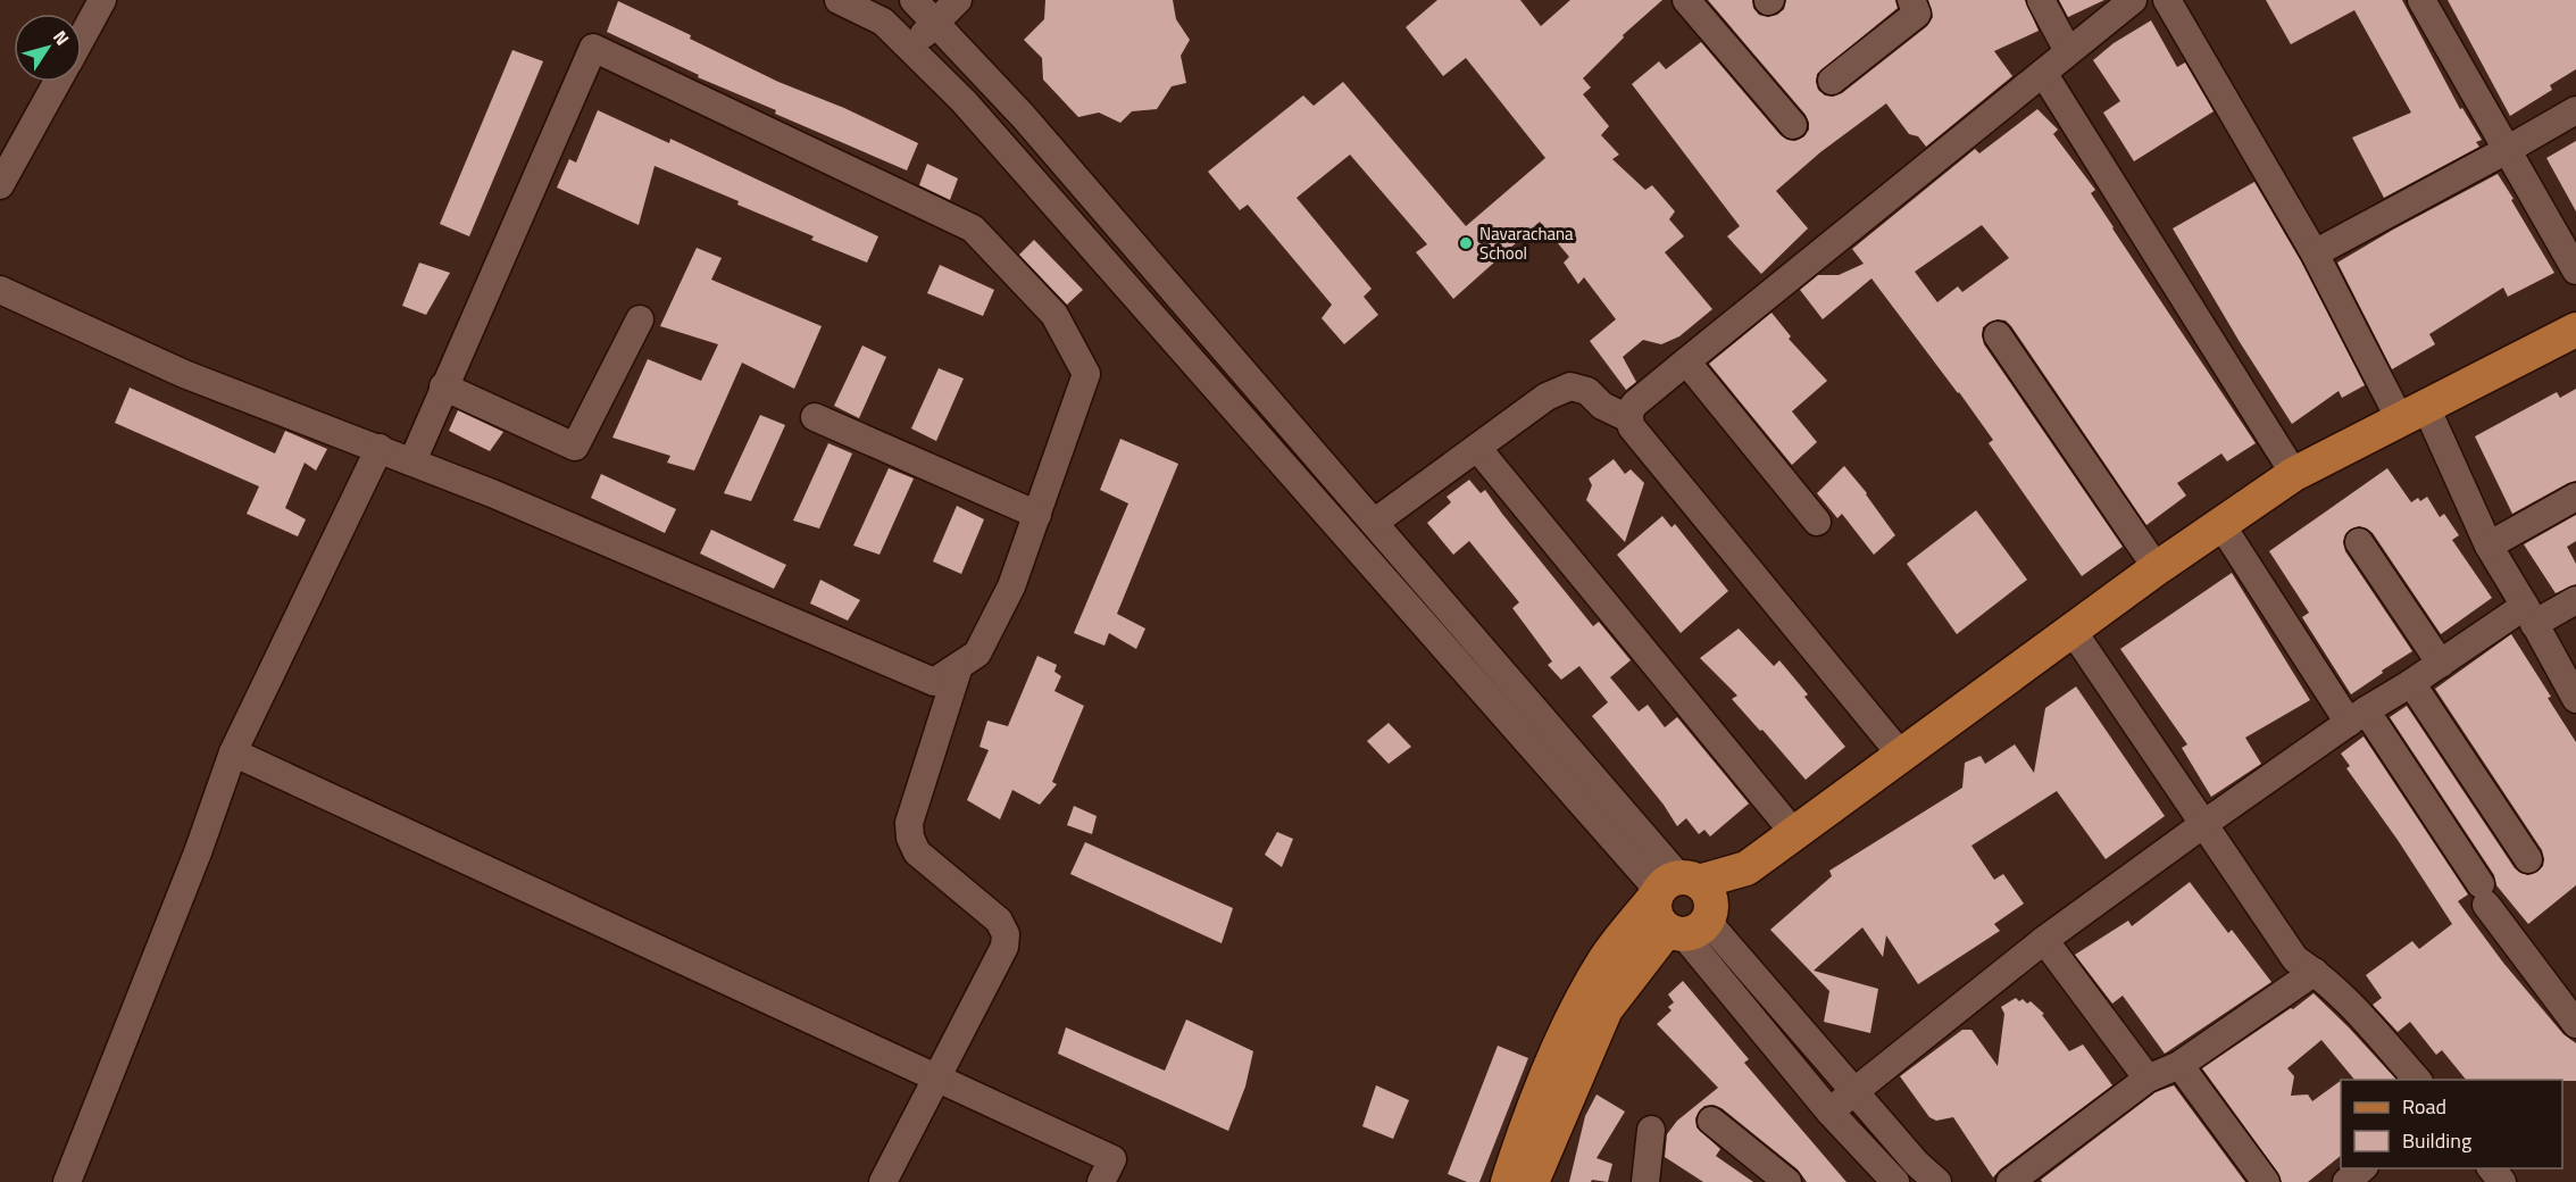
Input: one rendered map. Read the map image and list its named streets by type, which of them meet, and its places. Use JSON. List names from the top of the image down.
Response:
{
  "places": ["Navarachana School"],
  "legend": ["Road", "Building"],
  "north": "top right"
}
